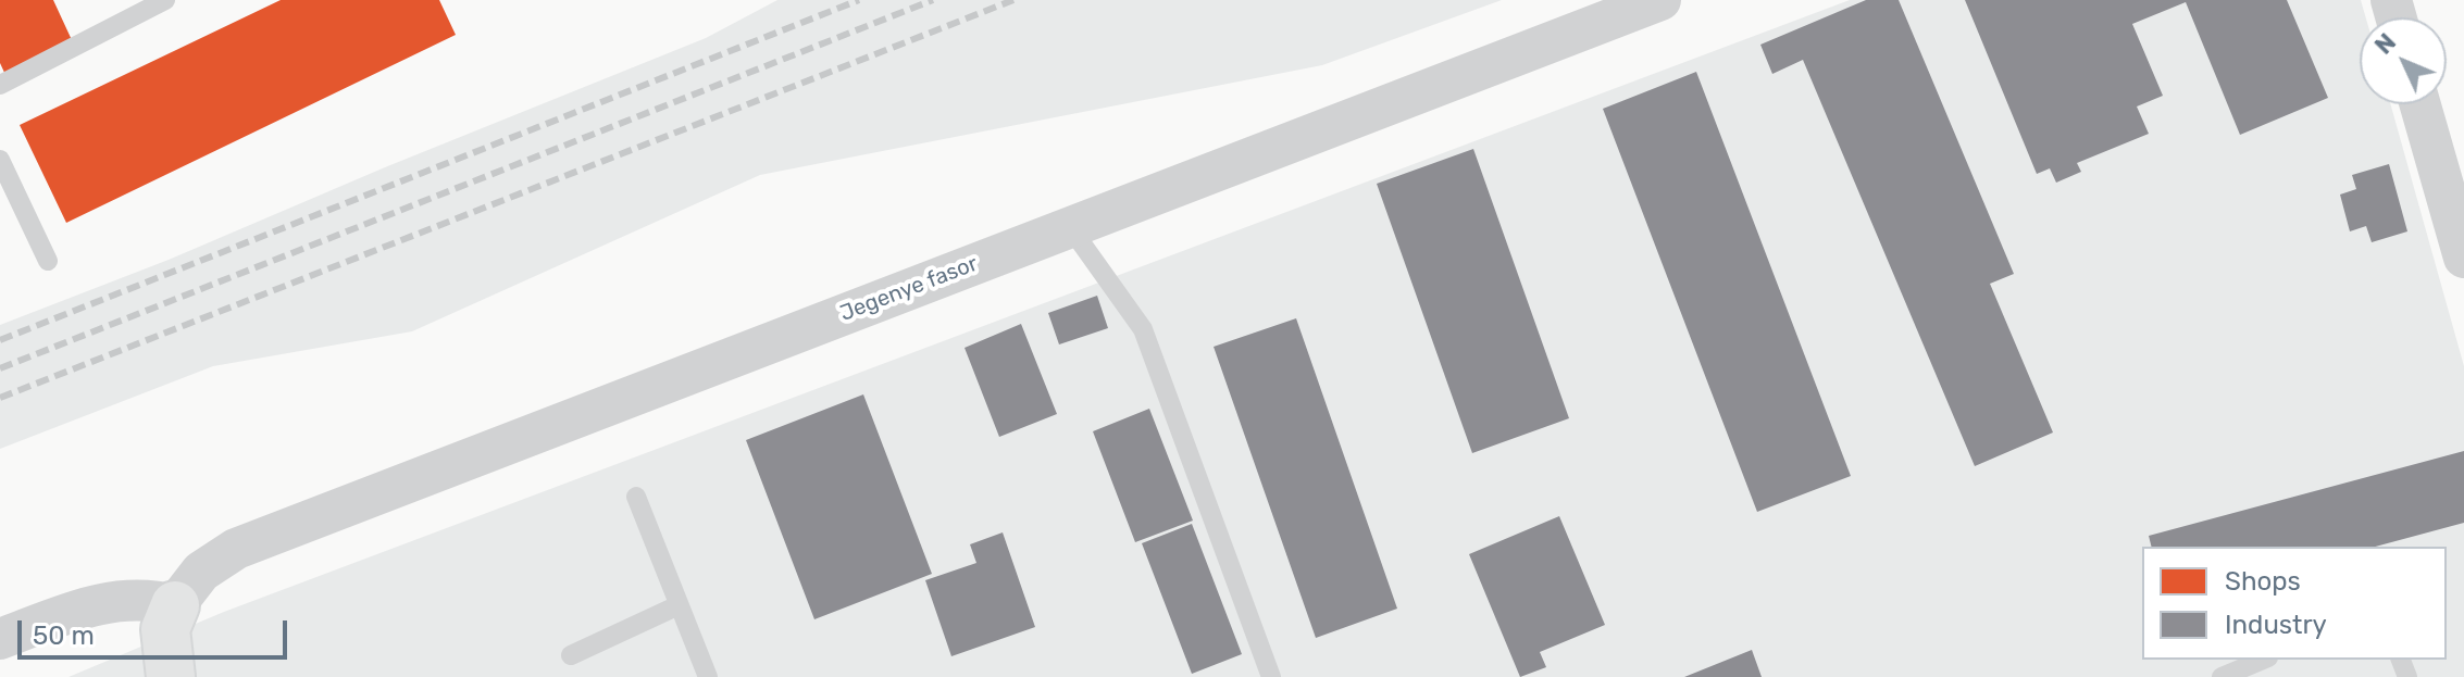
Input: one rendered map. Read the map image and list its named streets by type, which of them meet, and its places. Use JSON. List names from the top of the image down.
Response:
{
  "streets": {
    "street": ["Jegenye fasor"]
  },
  "legend": ["Shops", "Industry"],
  "scale_bar": "50 m",
  "north": "top left"
}
